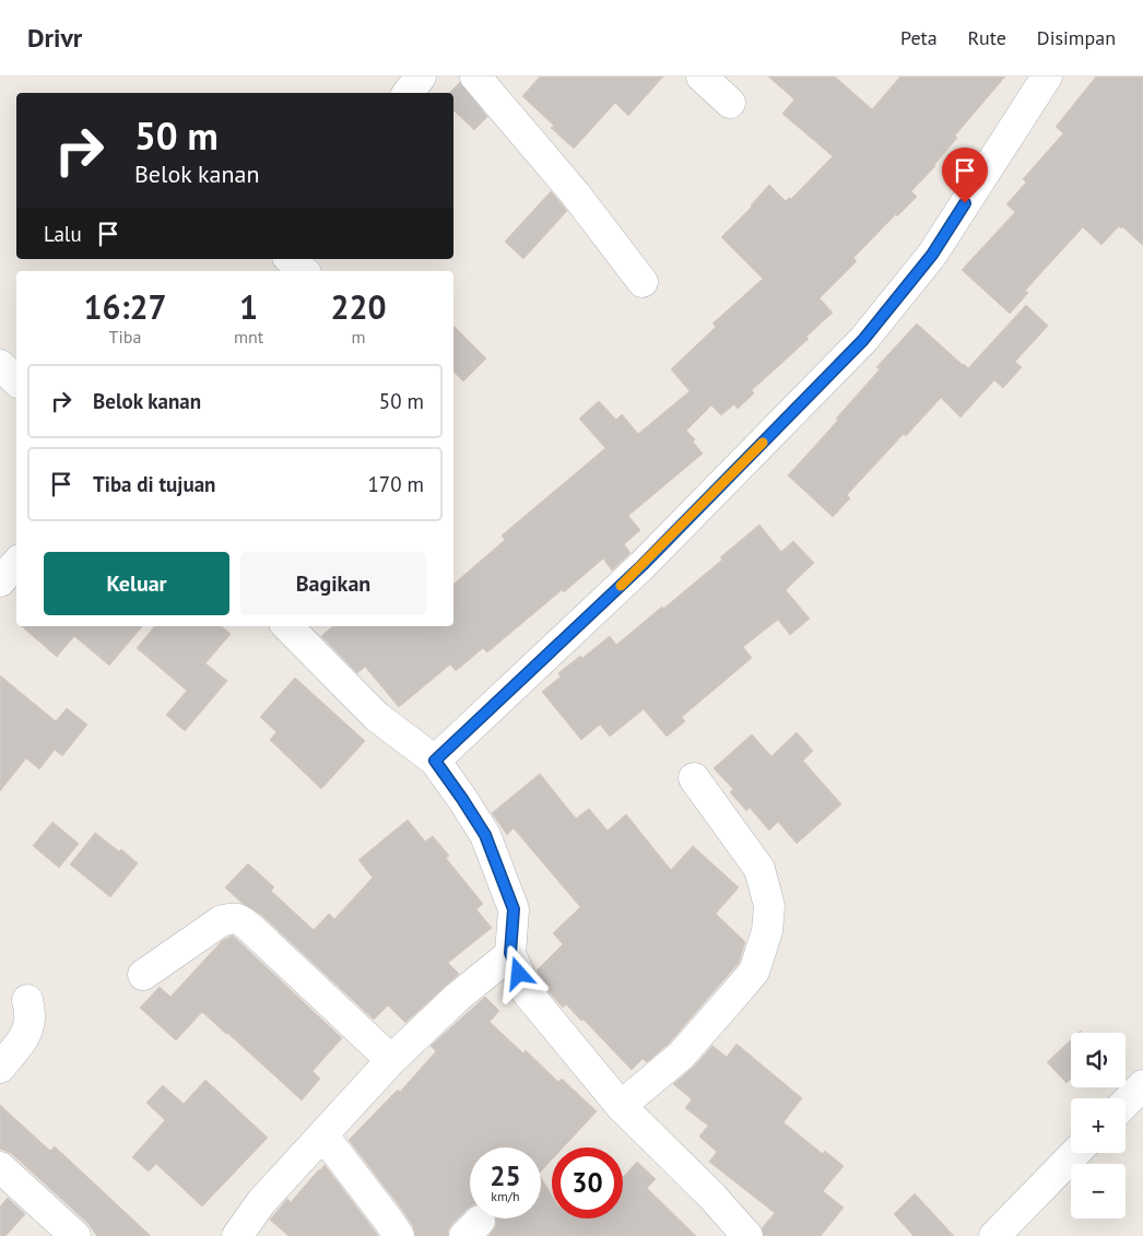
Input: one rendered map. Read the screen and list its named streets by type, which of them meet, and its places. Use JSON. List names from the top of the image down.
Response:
{
  "page": {
    "header": "Drivr",
    "nav": ["Peta", "Rute", "Disimpan"],
    "turn": ["50 m", "Belok kanan"],
    "then": "Lalu",
    "eta": [
      "16:27",
      "Tiba",
      "1",
      "mnt",
      "220",
      "m"
    ],
    "list": [
      {
        "name": "Belok kanan",
        "value": "50 m"
      },
      {
        "name": "Tiba di tujuan",
        "value": "170 m"
      }
    ],
    "buttons": ["Keluar", "Bagikan"],
    "map_buttons": ["+", "−"],
    "speed": "25 km/h",
    "limit": "30"
  }
}
